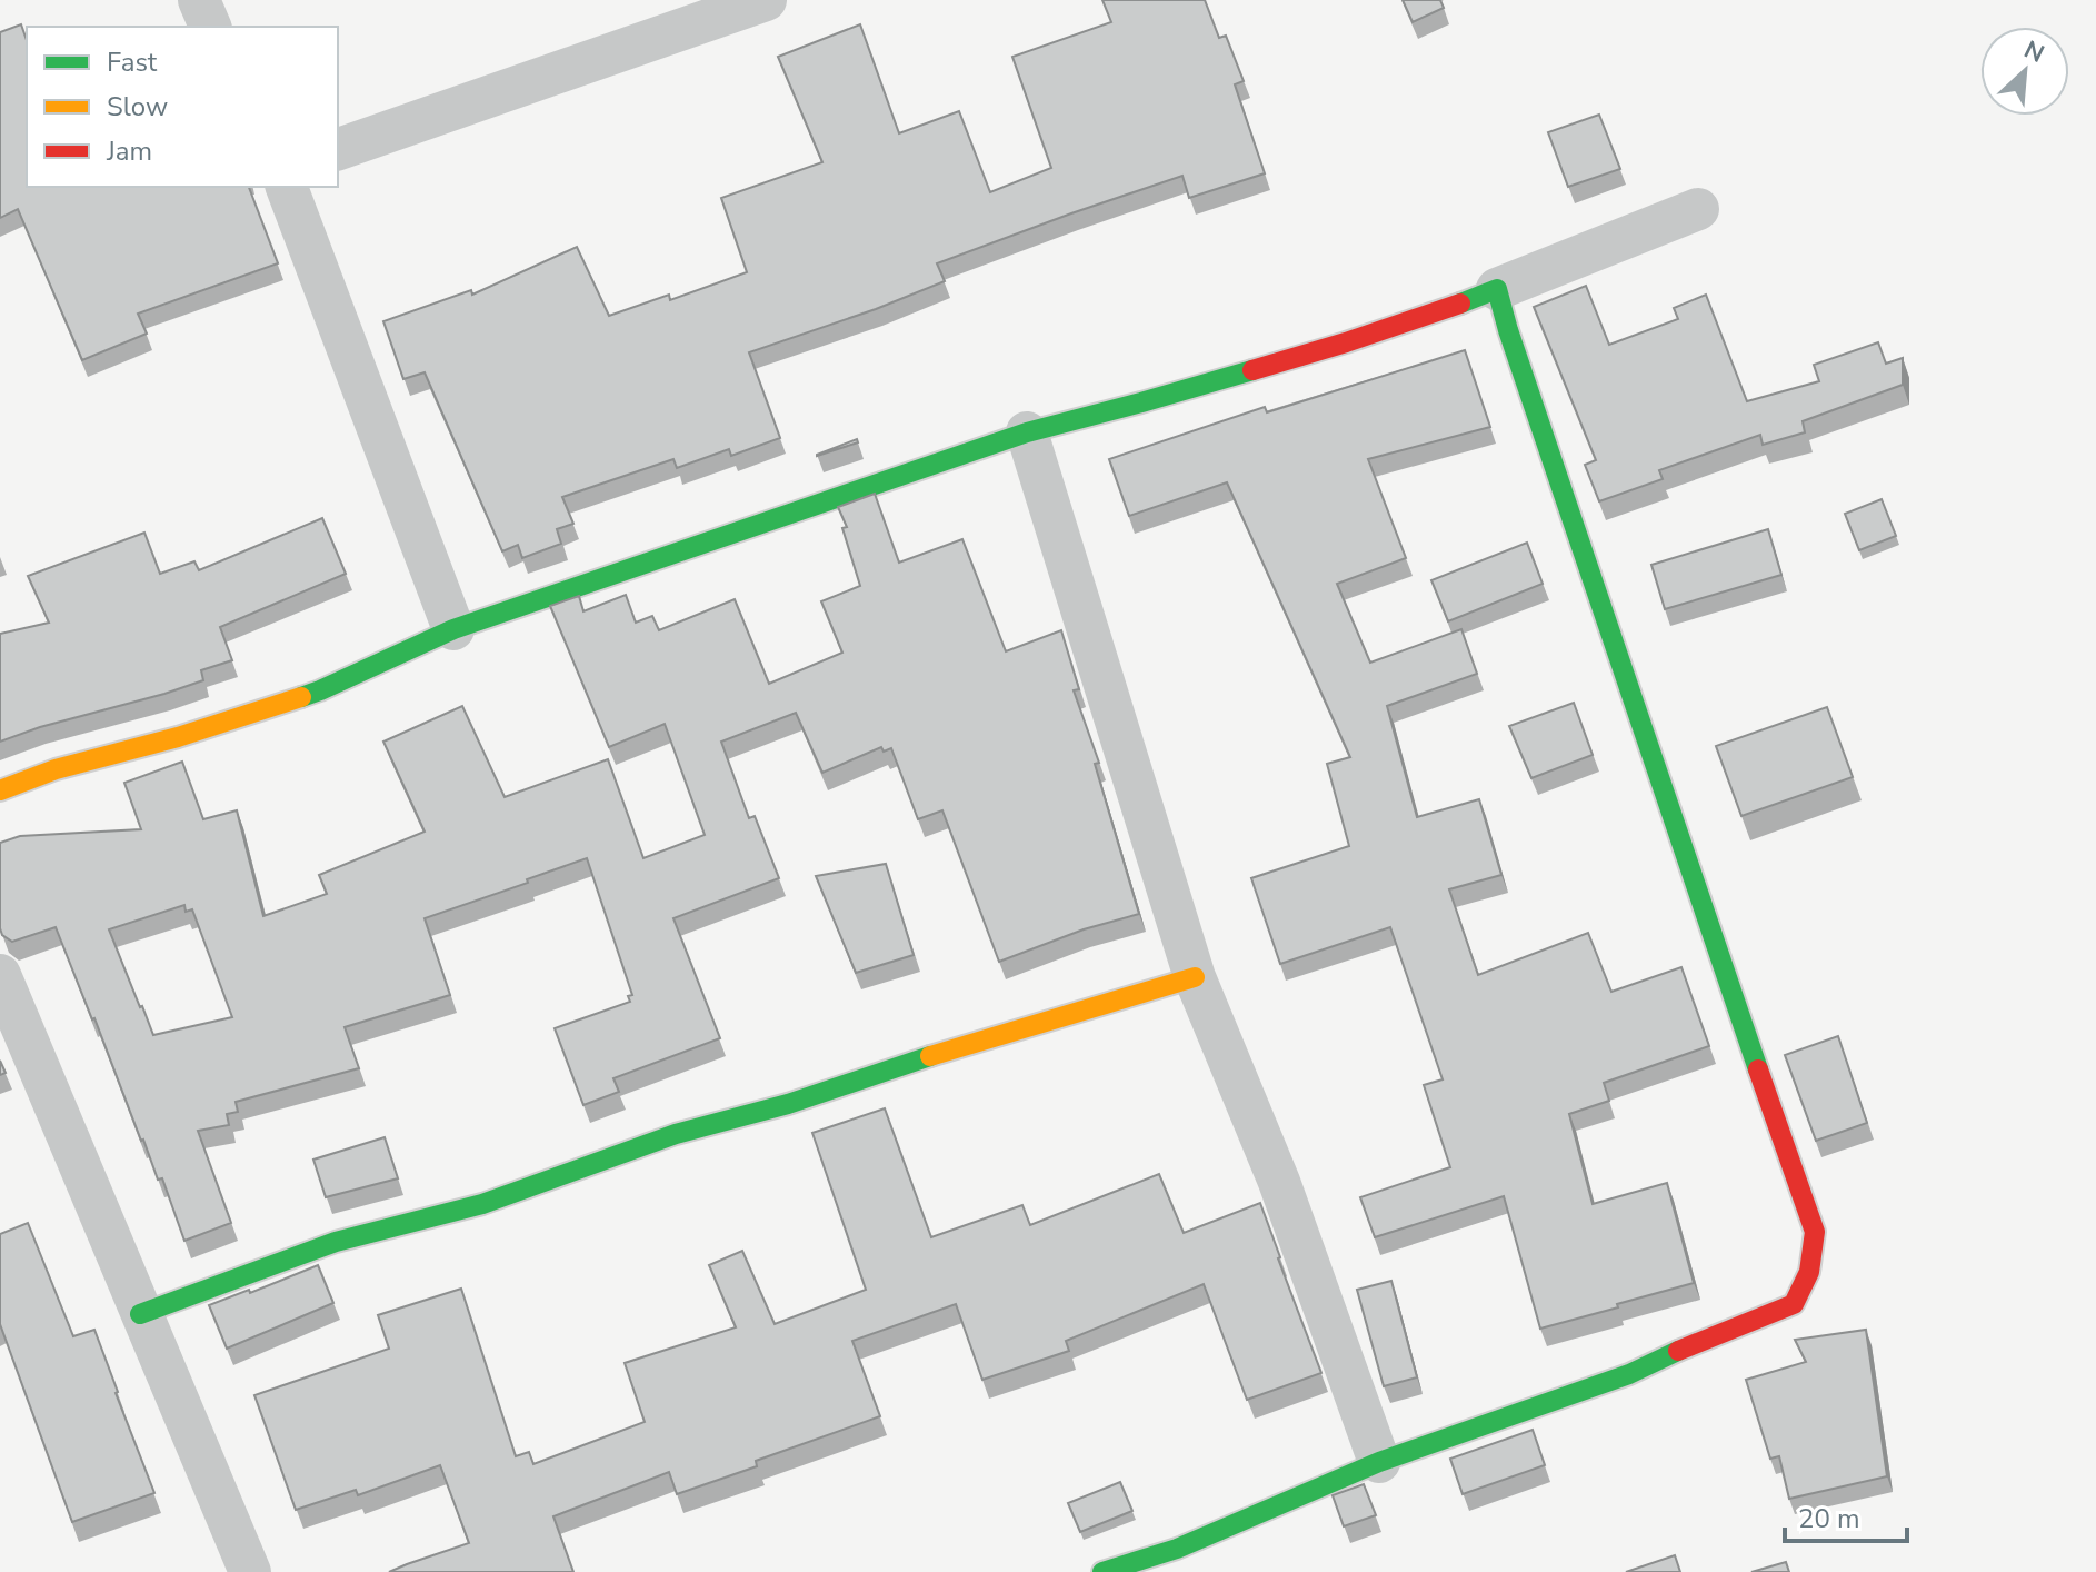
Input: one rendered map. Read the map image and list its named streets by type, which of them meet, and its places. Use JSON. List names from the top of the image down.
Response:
{
  "legend": ["Fast", "Slow", "Jam"],
  "scale_bar": "20 m",
  "north": "top right"
}
